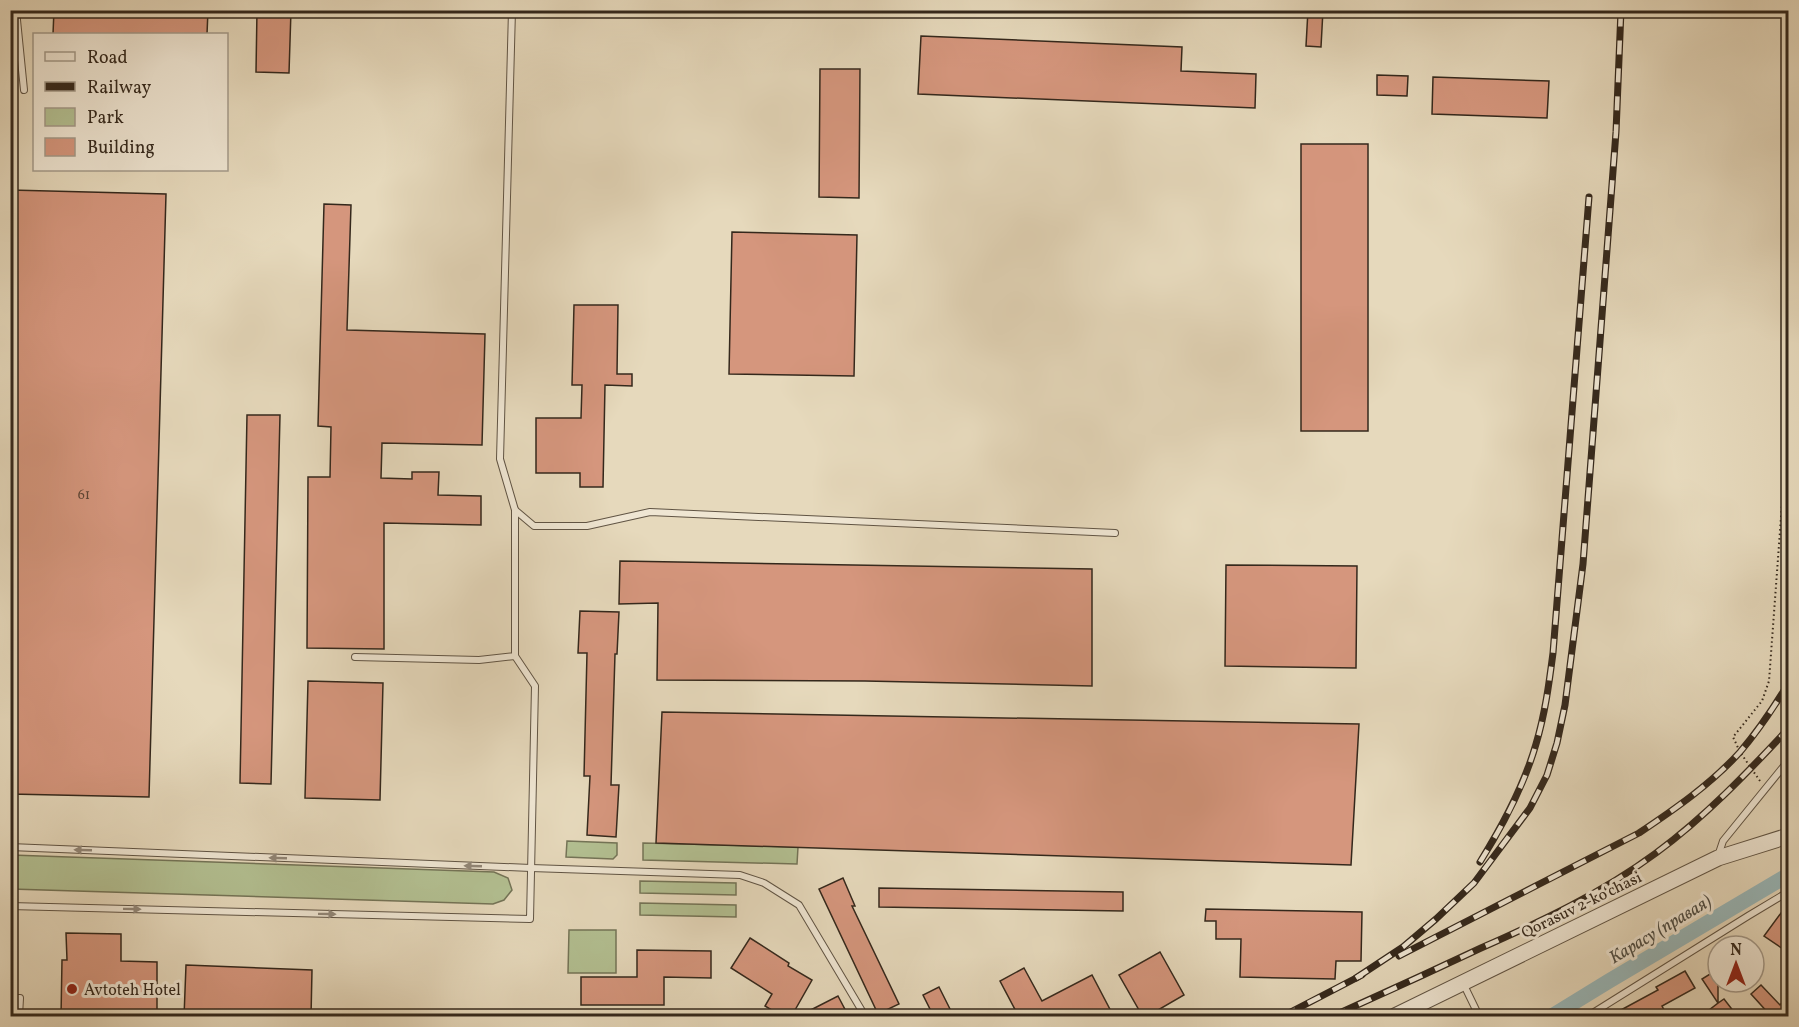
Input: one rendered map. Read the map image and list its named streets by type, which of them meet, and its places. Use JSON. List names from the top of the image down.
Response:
{
  "streets": {
    "street": ["Qorasuv 2-koʻchasi"]
  },
  "water": ["Карасу (правая)"],
  "places": ["Avtoteh Hotel"],
  "house_numbers": ["61"],
  "legend": [
    "Road",
    "Railway",
    "Park",
    "Building"
  ],
  "north": "top"
}
